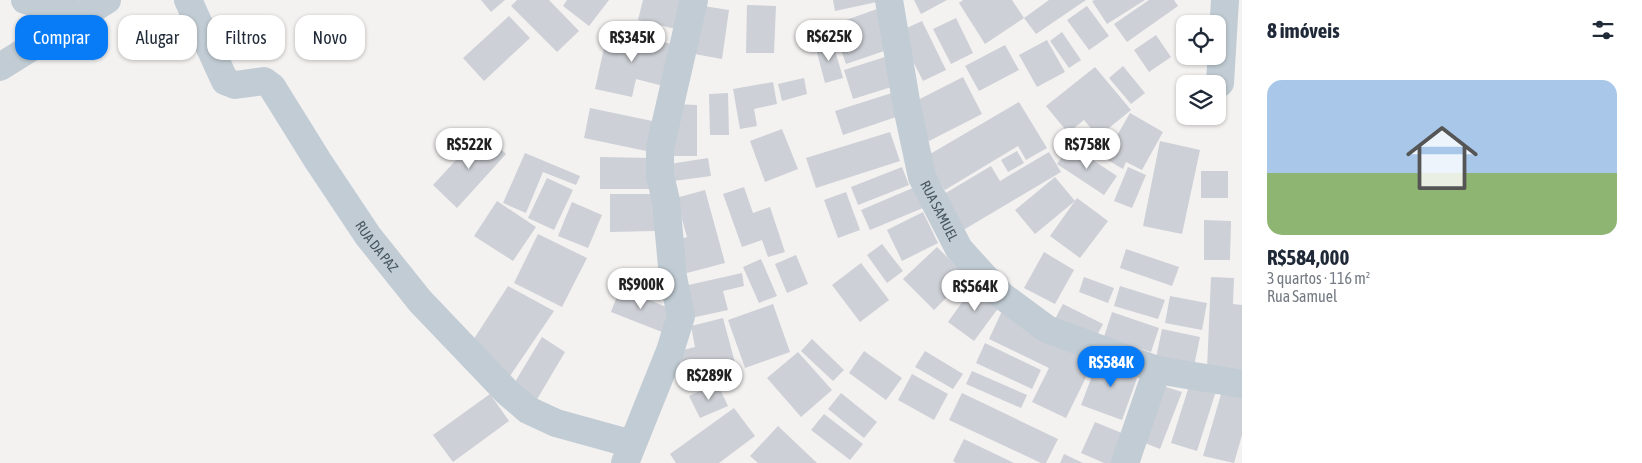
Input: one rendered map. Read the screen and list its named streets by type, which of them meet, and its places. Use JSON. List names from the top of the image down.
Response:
{
  "streets": {
    "street": ["RUA SAMUEL", "RUA DA PAZ"]
  },
  "page": {
    "heading": "8 imóveis",
    "chip": [
      "Comprar",
      "Alugar",
      "Filtros",
      "Novo"
    ],
    "price": [
      "R$625K",
      "R$345K",
      "R$522K",
      "R$758K",
      "R$900K",
      "R$564K",
      "R$584K",
      "R$289K"
    ],
    "list": [
      {
        "name": "R$584,000",
        "note": "3 quartos · 116 m² · Rua Samuel"
      }
    ]
  }
}
